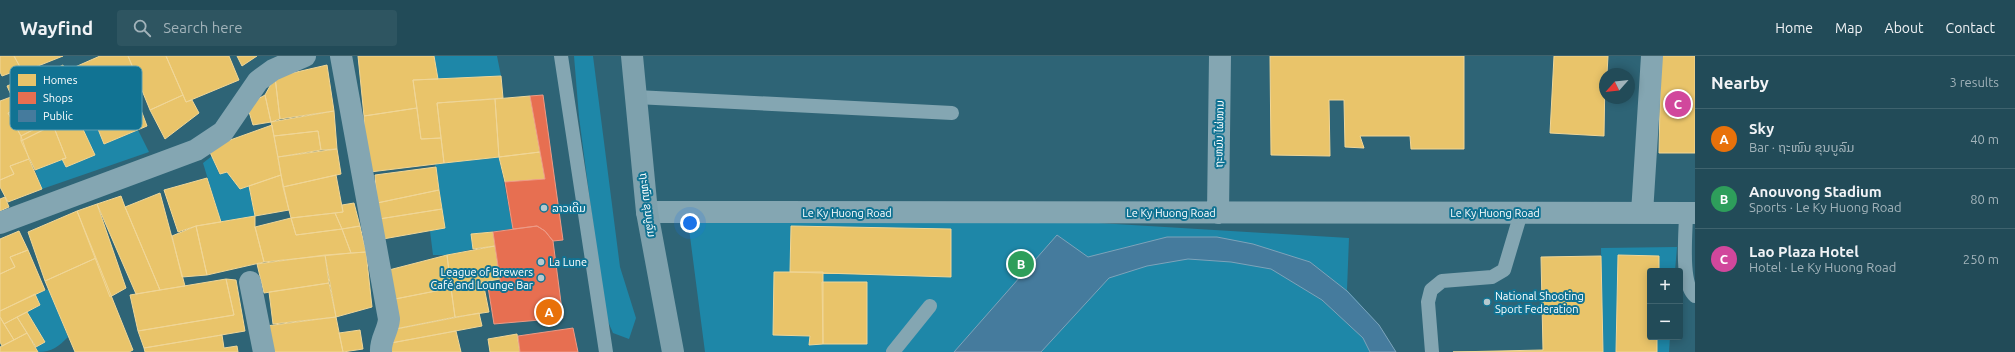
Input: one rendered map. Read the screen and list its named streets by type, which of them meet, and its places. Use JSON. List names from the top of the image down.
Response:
{
  "streets": {
    "street": ["ຖະຫນົນ ໄຜ່ໜາມ", "ຖະໜົນ ຂຸນບູລົມ", "Le Ky Huong Road"]
  },
  "crossings": [
    ["ຖະຫນົນ ໄຜ່ໜາມ", "Le Ky Huong Road"],
    ["ຖະໜົນ ຂຸນບູລົມ", "Le Ky Huong Road"]
  ],
  "places": [
    "ລາວເດີມ",
    "La Lune",
    "League of Brewers Café and Lounge Bar",
    "National Shooting Sport Federation"
  ],
  "legend": ["Homes", "Shops", "Public"],
  "north": "bottom left",
  "page": {
    "header": "Wayfind",
    "search": "Search here",
    "nav": [
      "Home",
      "Map",
      "About",
      "Contact"
    ],
    "heading": ["Nearby", "3 results"],
    "pins": ["C", "B", "A"],
    "list": [
      {
        "mark": "A",
        "name": "Sky",
        "note": "Bar · ຖະໜົນ ຂຸນບູລົມ",
        "value": "40 m"
      },
      {
        "mark": "B",
        "name": "Anouvong Stadium",
        "note": "Sports · Le Ky Huong Road",
        "value": "80 m"
      },
      {
        "mark": "C",
        "name": "Lao Plaza Hotel",
        "note": "Hotel · Le Ky Huong Road",
        "value": "250 m"
      }
    ],
    "map_buttons": ["+", "−"]
  }
}
